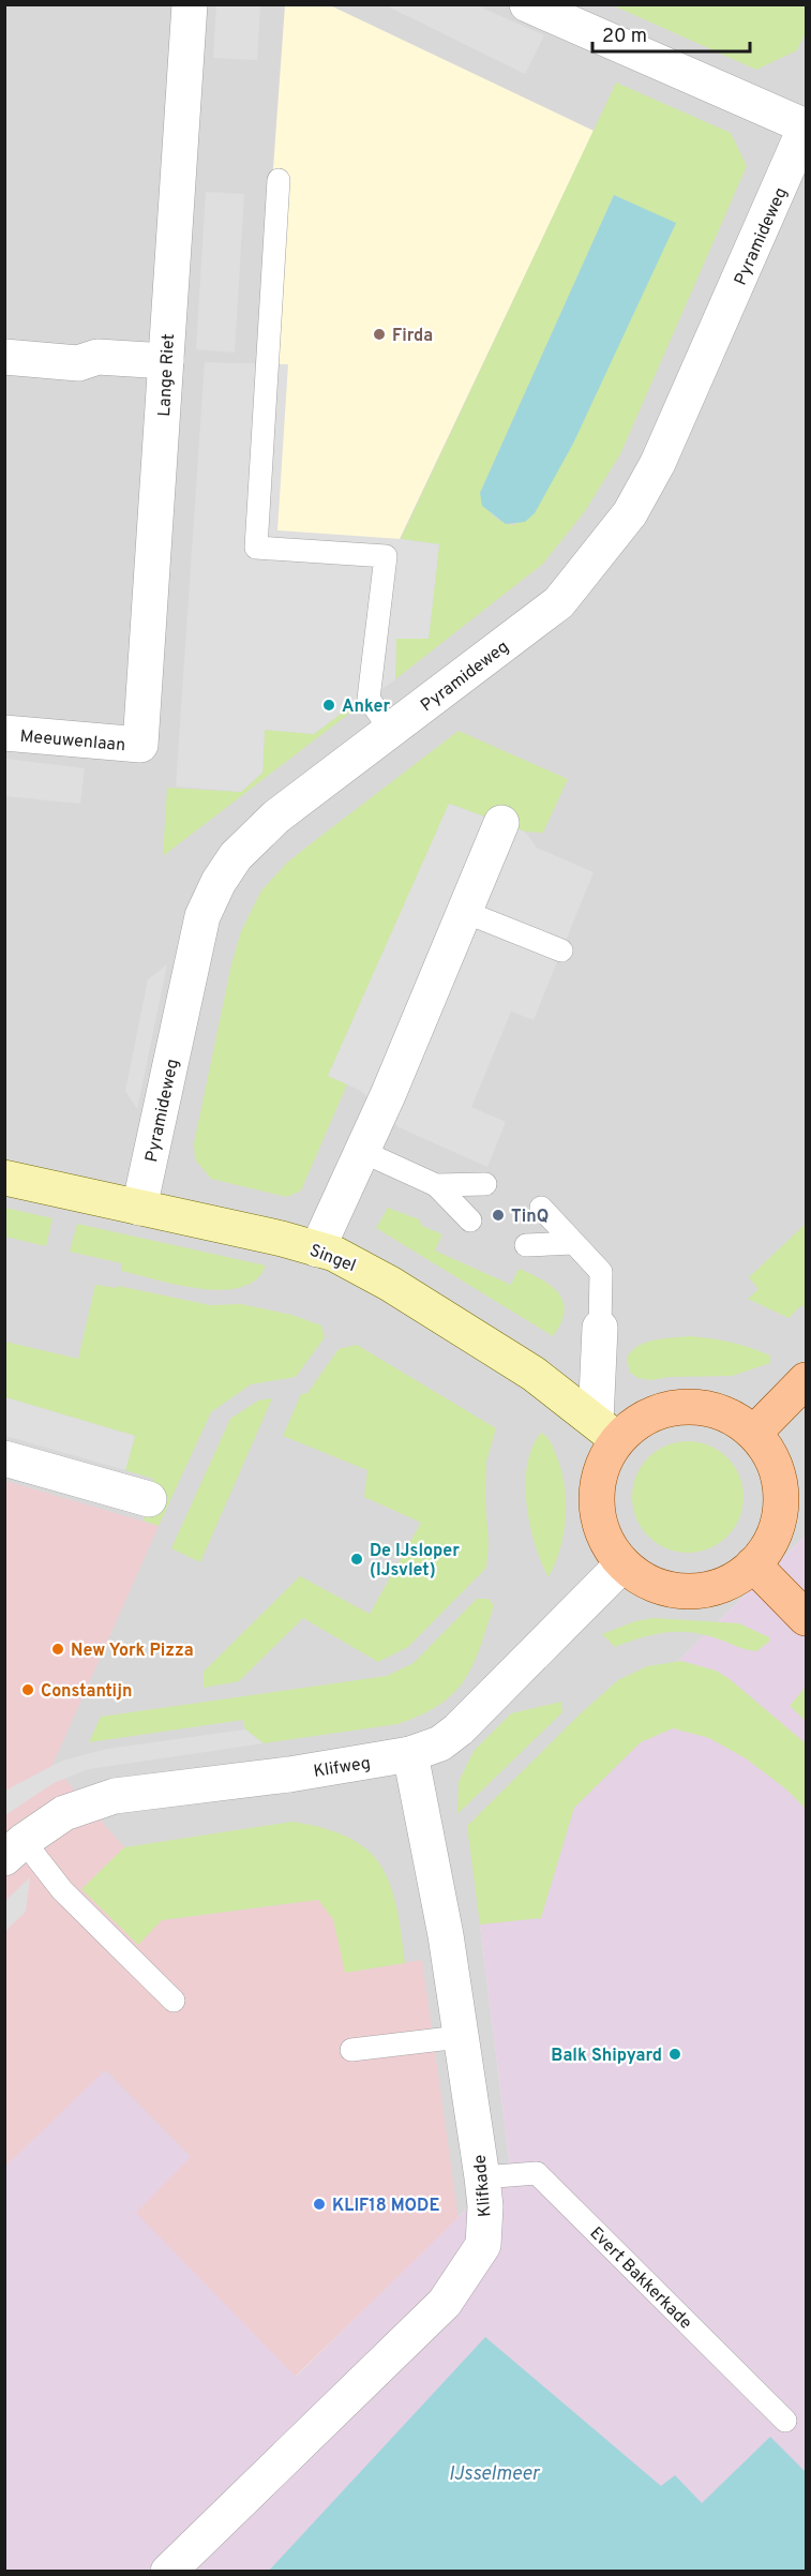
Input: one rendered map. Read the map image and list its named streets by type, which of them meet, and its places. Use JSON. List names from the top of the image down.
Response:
{
  "streets": {
    "main road": ["Singel"],
    "street": [
      "Pyramideweg",
      "Lange Riet",
      "Meeuwenlaan",
      "Klifweg",
      "Klifkade"
    ],
    "lane": ["Evert Bakkerkade"]
  },
  "crossings": [
    ["Pyramideweg", "Singel"],
    ["Lange Riet", "Meeuwenlaan"],
    ["Singel", "Klifweg"],
    ["Klifweg", "Klifkade"],
    ["Klifkade", "Evert Bakkerkade"]
  ],
  "water": ["IJsselmeer"],
  "places": [
    "Firda",
    "Anker",
    "TinQ",
    "De IJsloper (IJsvlet)",
    "New York Pizza",
    "Constantijn",
    "Balk Shipyard",
    "KLIF18 MODE"
  ],
  "scale_bar": "20 m"
}
